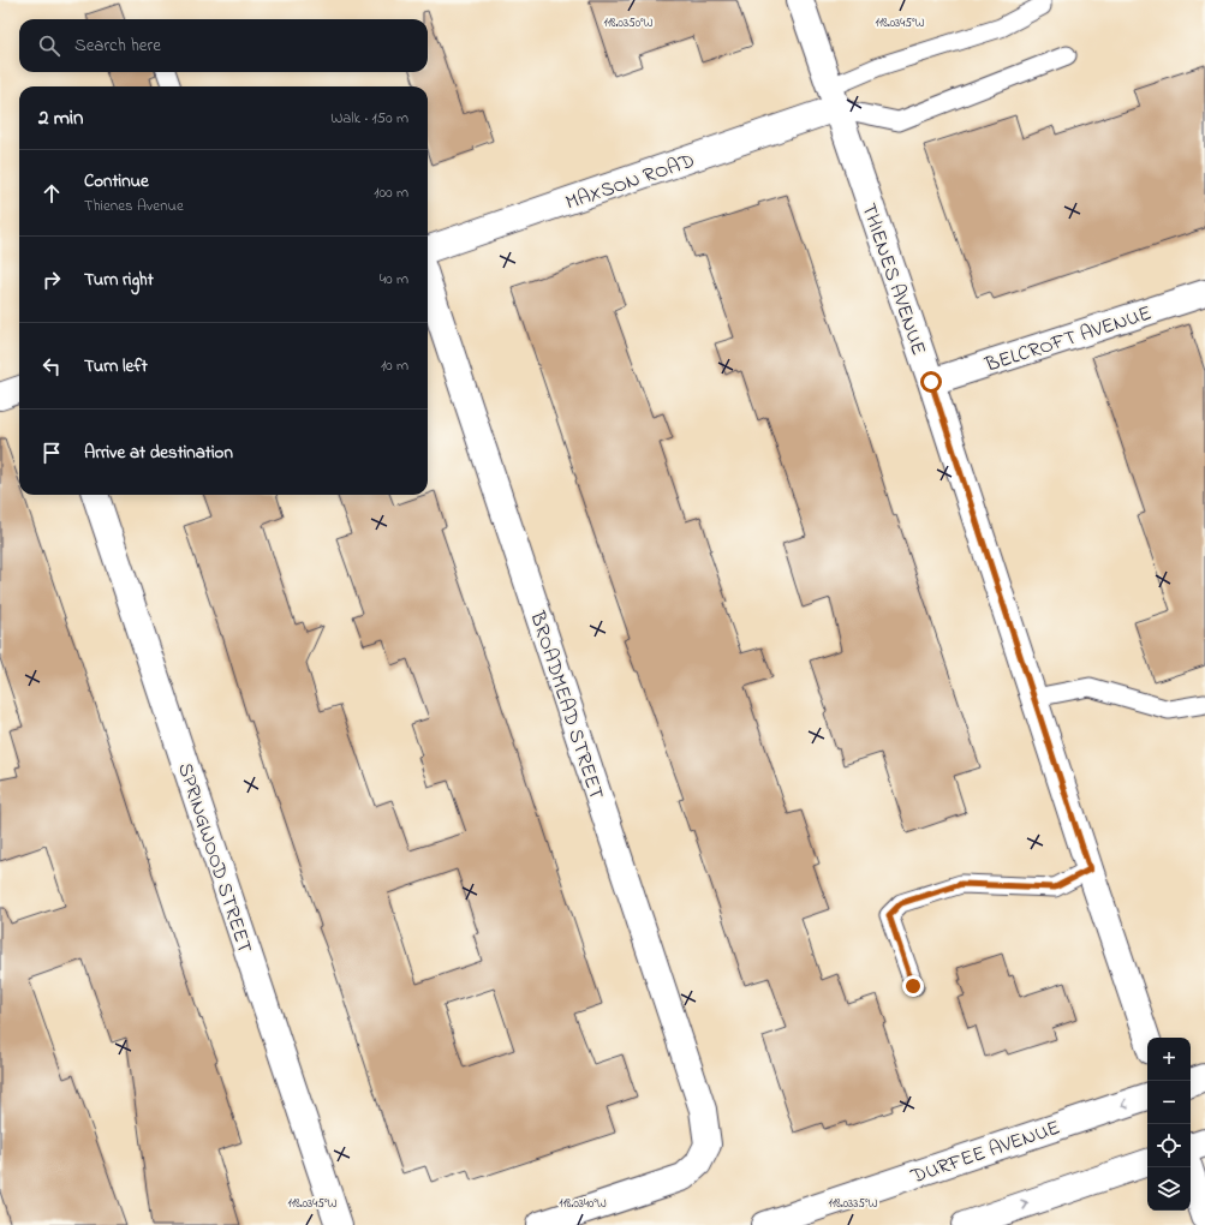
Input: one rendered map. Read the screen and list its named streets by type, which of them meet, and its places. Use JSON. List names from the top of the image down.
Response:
{
  "streets": {
    "street": [
      "MAXSON ROAD",
      "THIENES AVENUE",
      "BELCROFT AVENUE",
      "BROADMEAD STREET",
      "SPRINGWOOD STREET",
      "DURFEE AVENUE"
    ]
  },
  "crossings": [
    ["MAXSON ROAD", "THIENES AVENUE"],
    ["THIENES AVENUE", "BELCROFT AVENUE"]
  ],
  "page": {
    "search": "Search here",
    "heading": ["2 min", "Walk · 150 m"],
    "list": [
      ["Continue", "Thienes Avenue", "100 m"],
      ["Turn right", "40 m"],
      ["Turn left", "10 m"],
      "Arrive at destination"
    ],
    "map_buttons": ["+", "−"]
  },
  "coordinates": [
    "118.0350°W",
    "118.0345°W",
    "118.0340°W",
    "118.0335°W"
  ]
}
